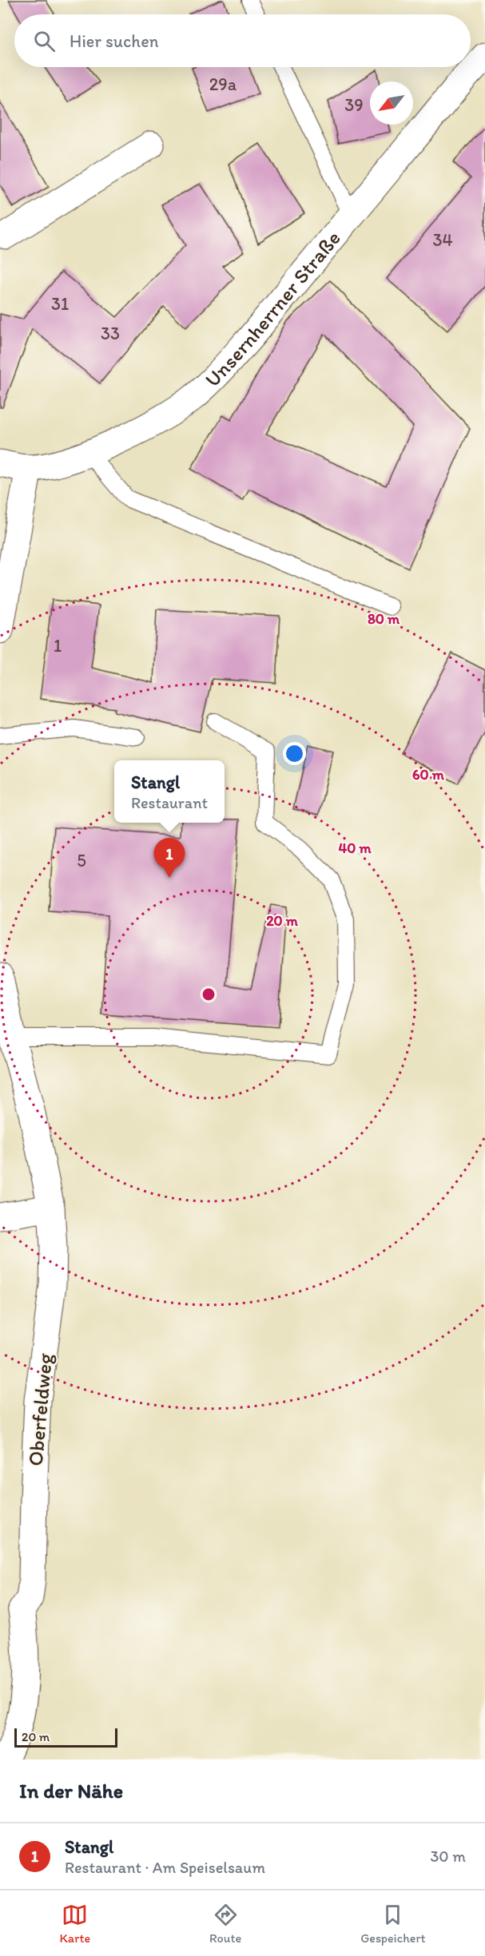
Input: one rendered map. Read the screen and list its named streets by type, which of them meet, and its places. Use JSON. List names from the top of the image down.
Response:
{
  "streets": {
    "street": ["Unsernherrner Straße", "Oberfeldweg"]
  },
  "house_numbers": [
    "29a",
    "39",
    "34",
    "31",
    "33",
    "1",
    "5"
  ],
  "scale_bar": "20 m",
  "north": "bottom left",
  "page": {
    "search": "Hier suchen",
    "popup": ["Stangl", "Restaurant"],
    "pins": "1",
    "scale": "20 m",
    "heading": "In der Nähe",
    "list": [
      {
        "mark": "1",
        "name": "Stangl",
        "note": "Restaurant · Am Speiselsaum",
        "value": "30 m"
      }
    ],
    "nav": ["Karte", "Route", "Gespeichert"]
  },
  "rings": [
    "80 m",
    "60 m",
    "40 m",
    "20 m"
  ]
}
